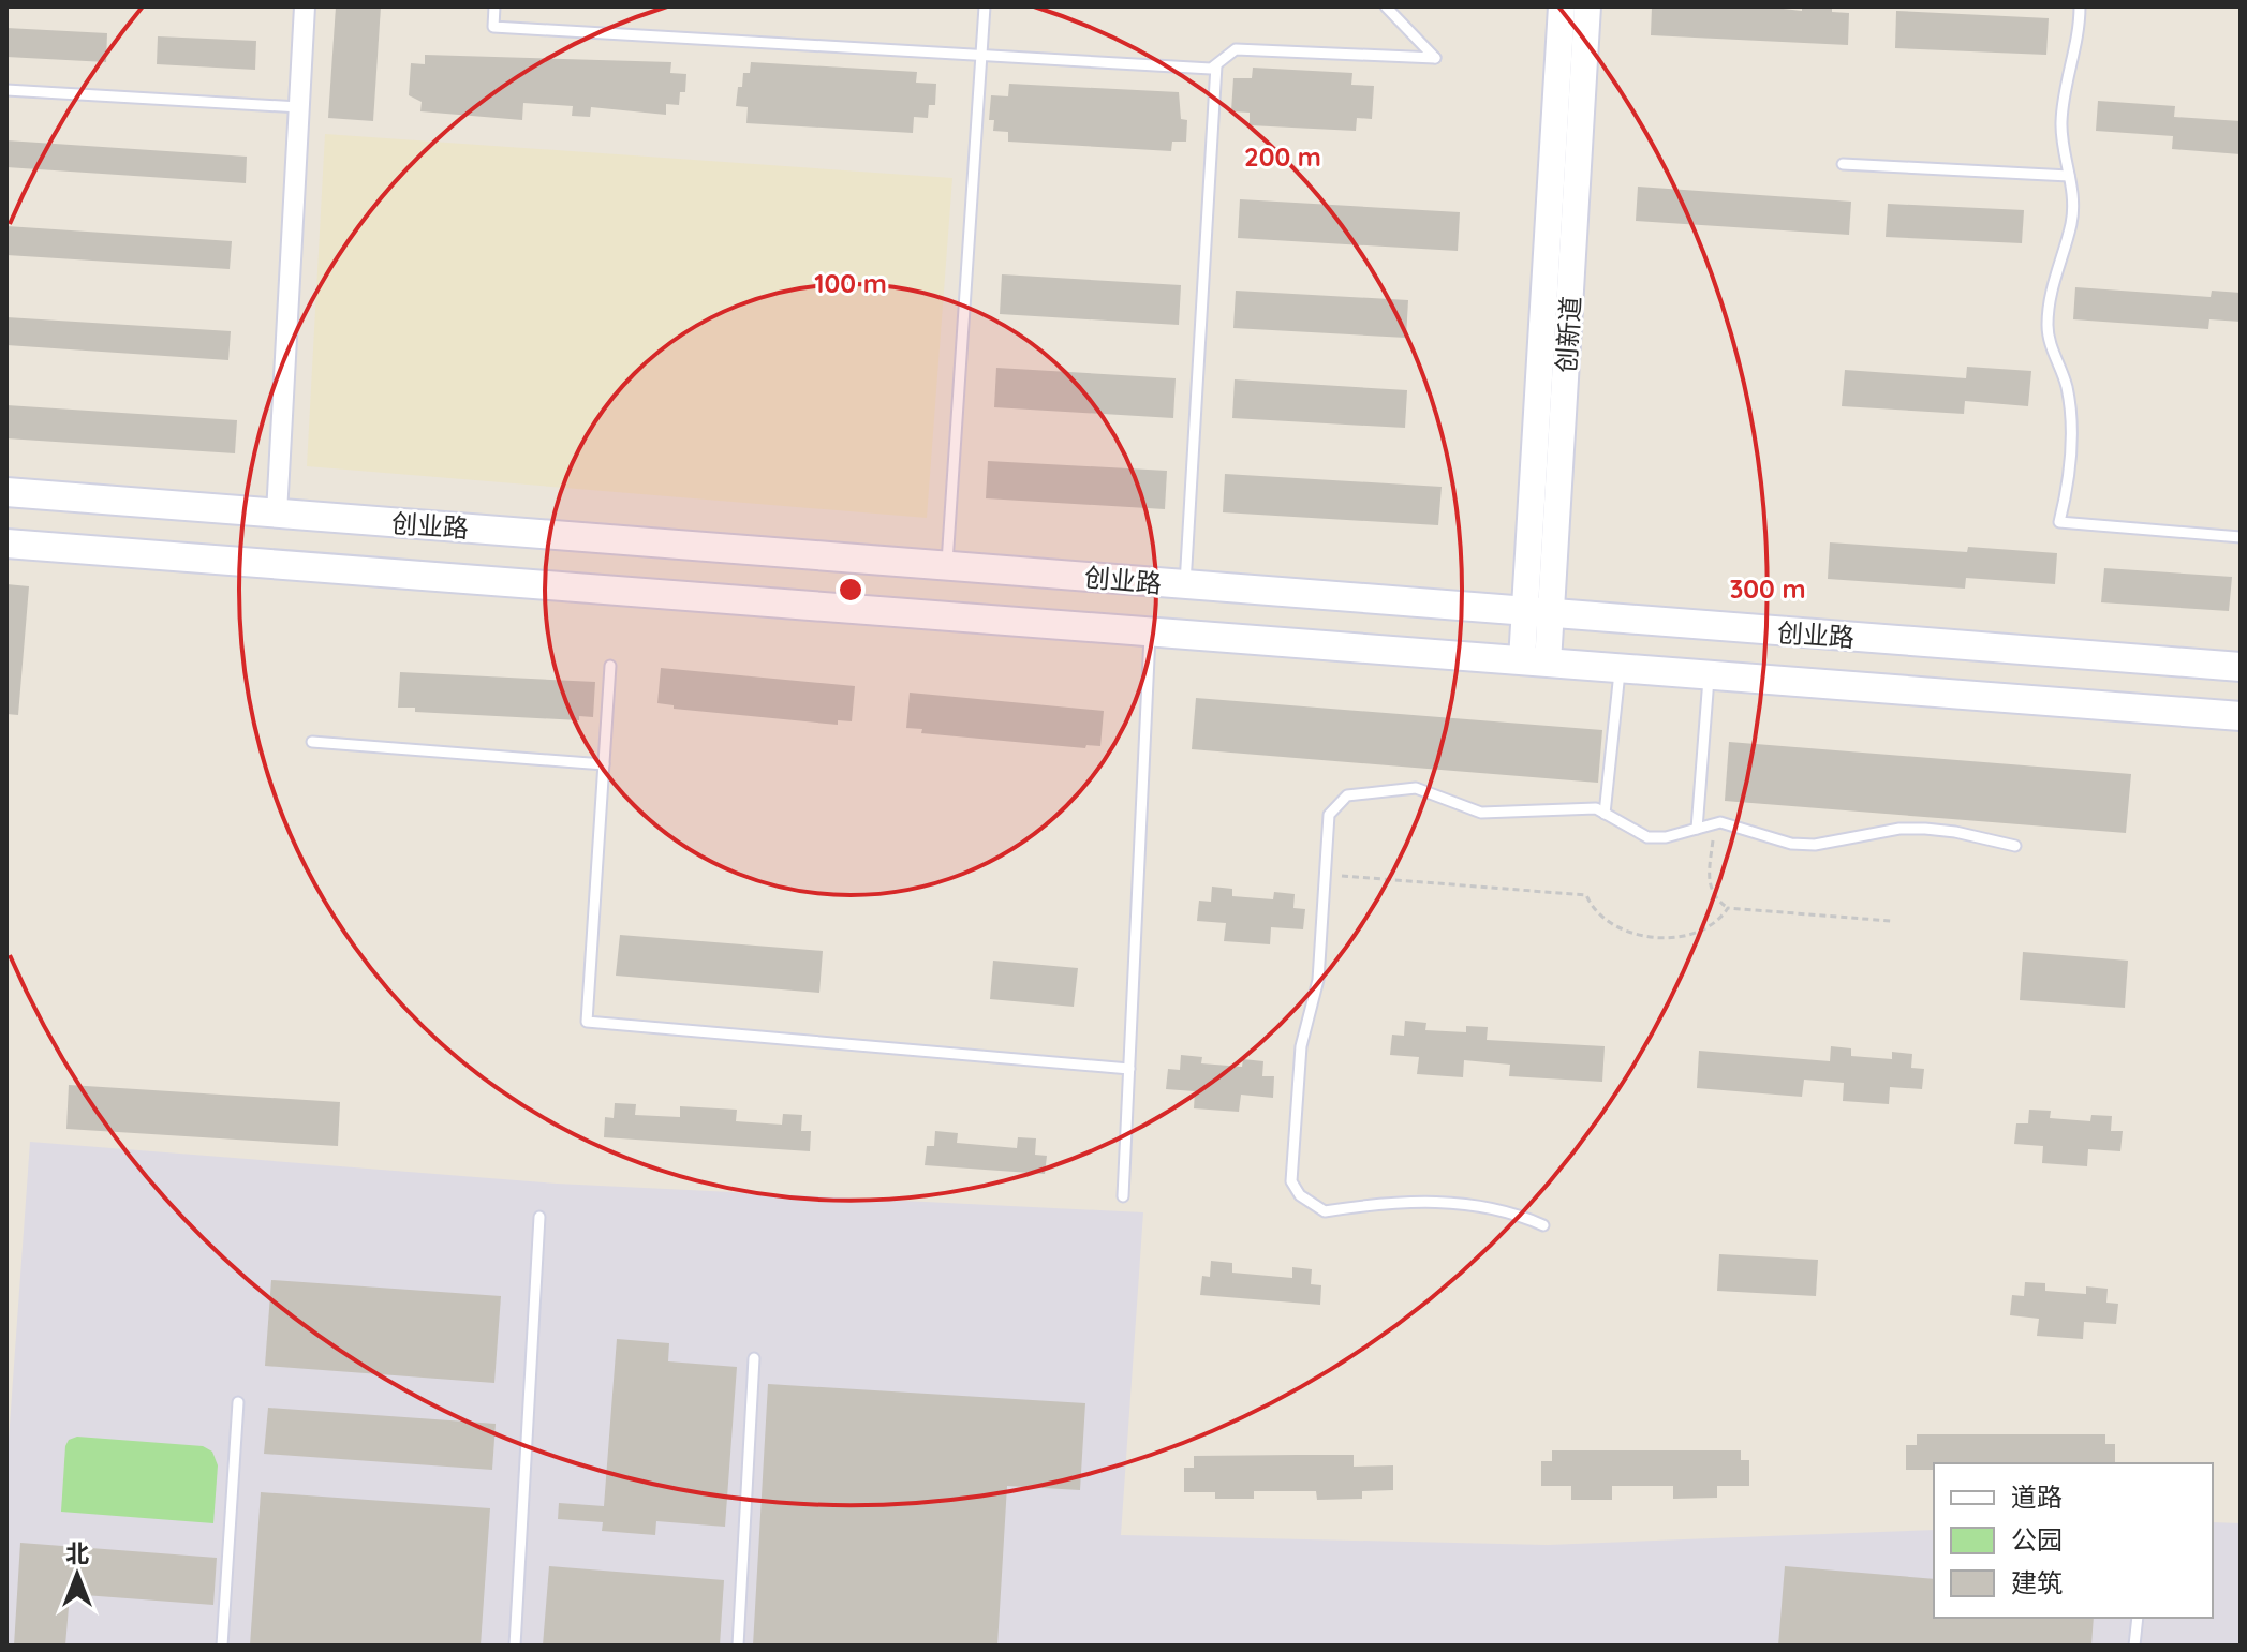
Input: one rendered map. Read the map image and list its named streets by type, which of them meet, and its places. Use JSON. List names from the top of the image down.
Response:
{
  "streets": {
    "main road": ["创业路"],
    "street": ["创新道"]
  },
  "crossings": [
    ["创新道", "创业路"]
  ],
  "legend": ["道路", "公园", "建筑"],
  "north": "top",
  "rings": ["200 m", "100 m", "300 m"]
}
